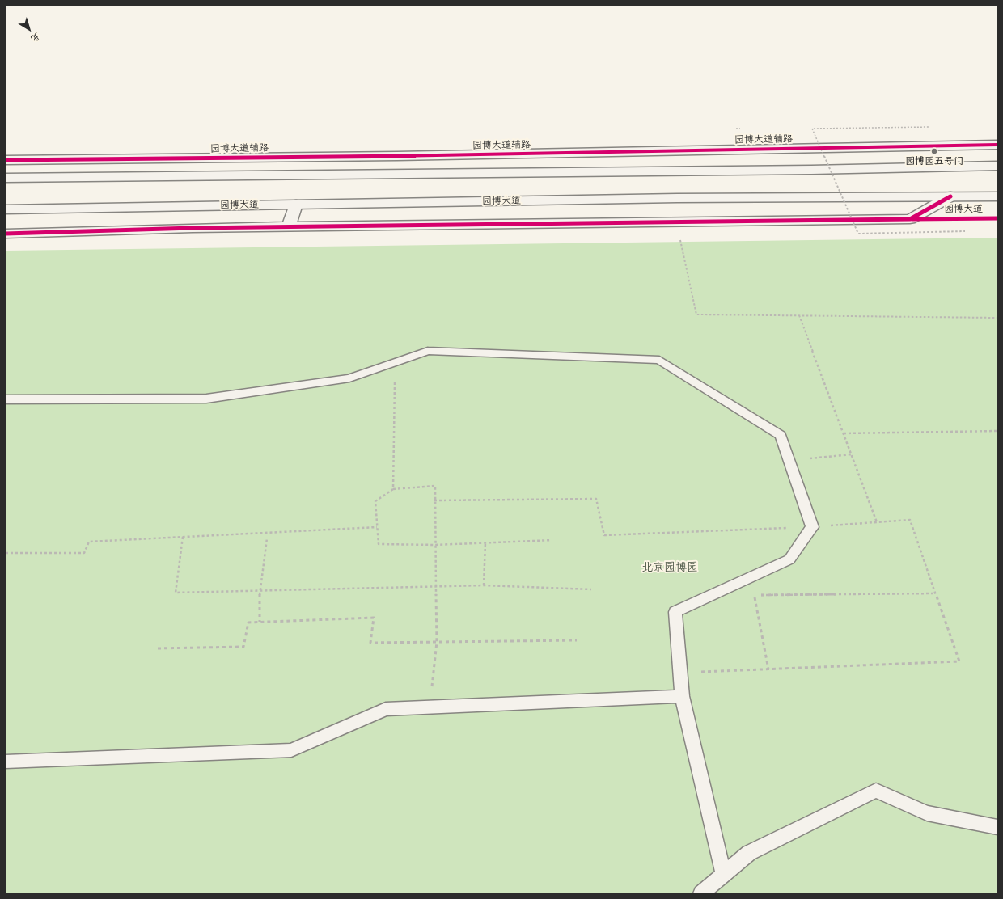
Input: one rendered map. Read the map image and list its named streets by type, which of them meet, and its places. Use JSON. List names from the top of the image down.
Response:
{
  "streets": {
    "street": ["园博大道辅路", "园博大道"]
  },
  "parks": ["北京园博园"],
  "places": ["园博园五号门"],
  "north": "bottom right"
}
